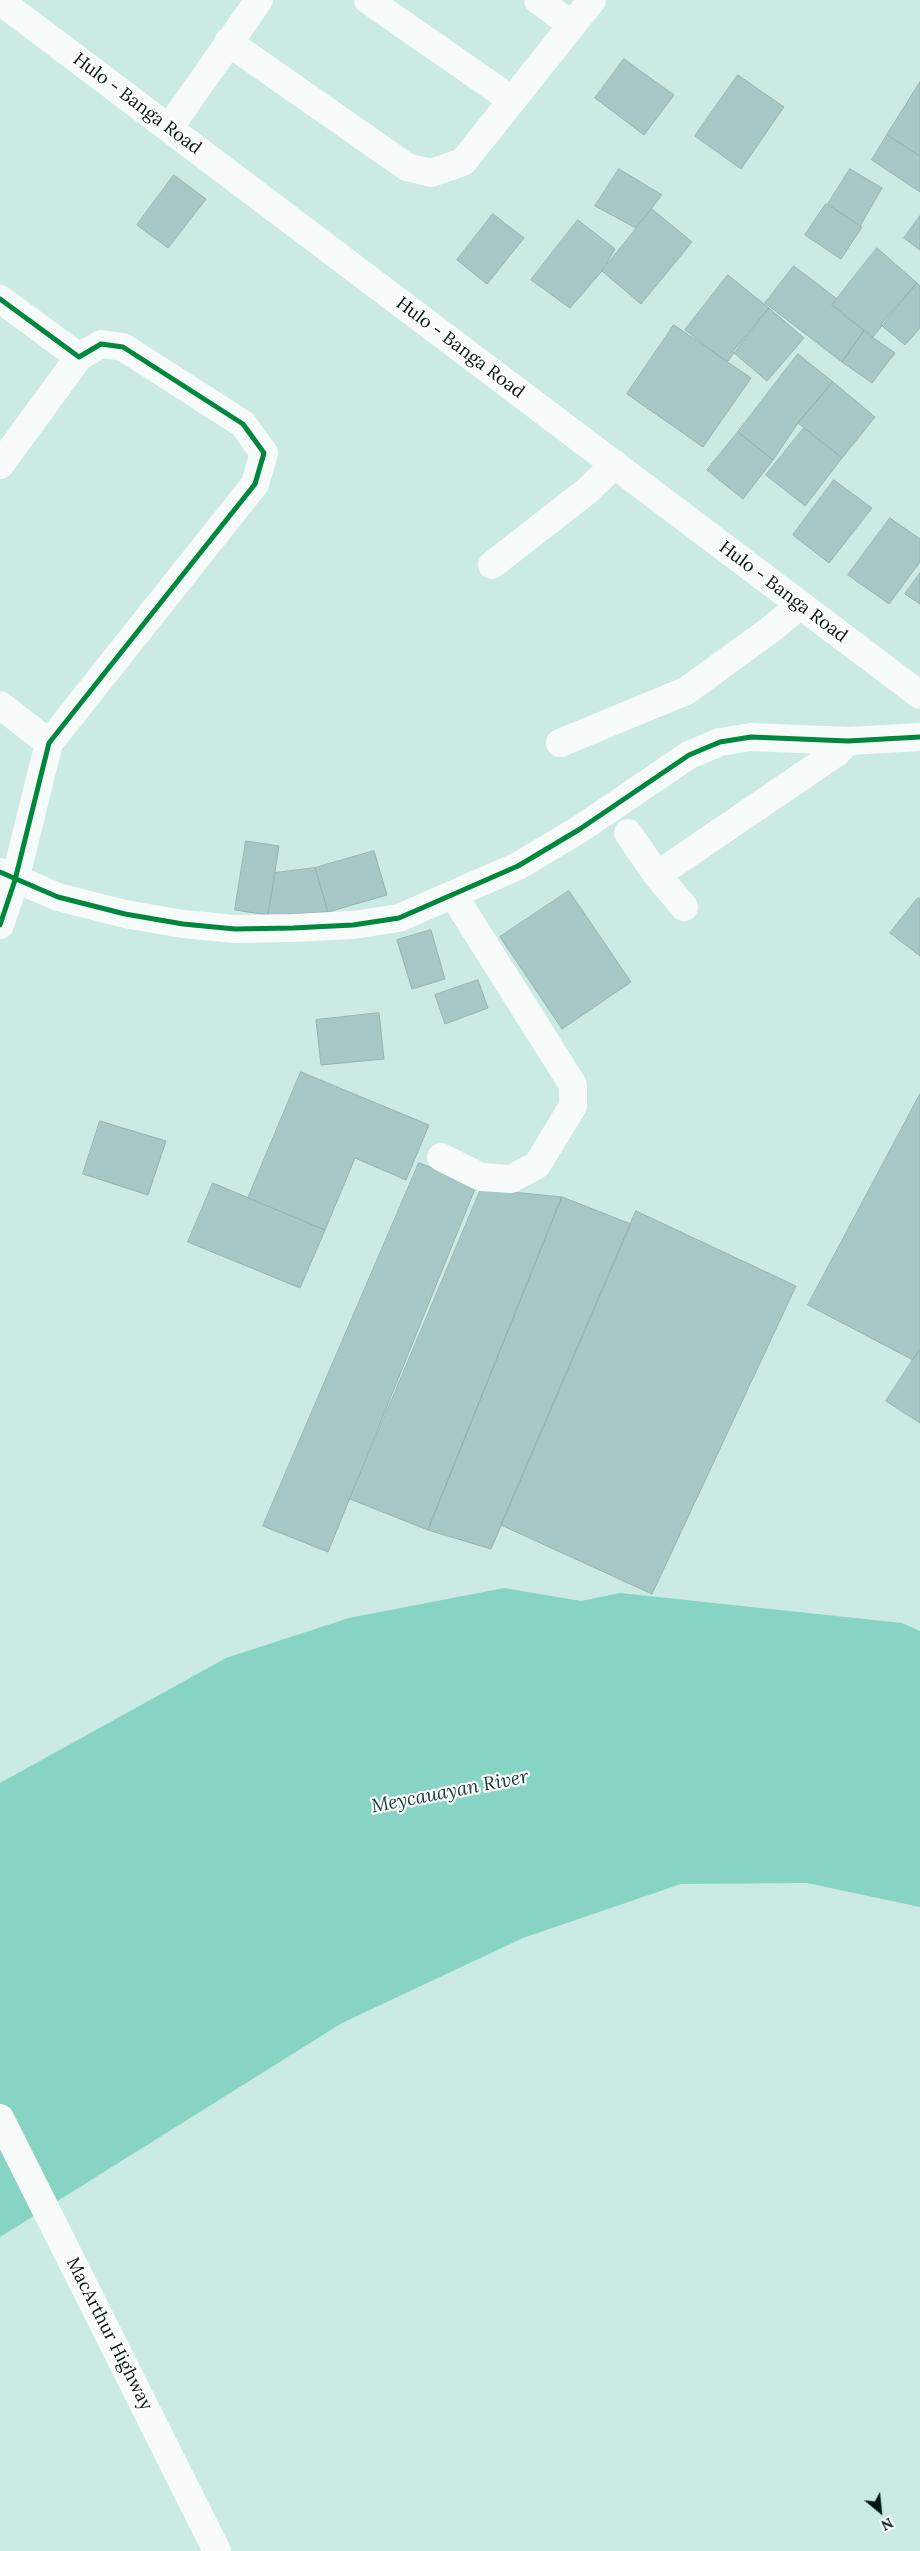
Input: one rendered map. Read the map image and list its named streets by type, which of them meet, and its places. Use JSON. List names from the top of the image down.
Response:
{
  "streets": {
    "main road": ["Hulo - Banga Road", "MacArthur Highway"]
  },
  "water": ["Meycauayan River"],
  "north": "bottom right"
}
